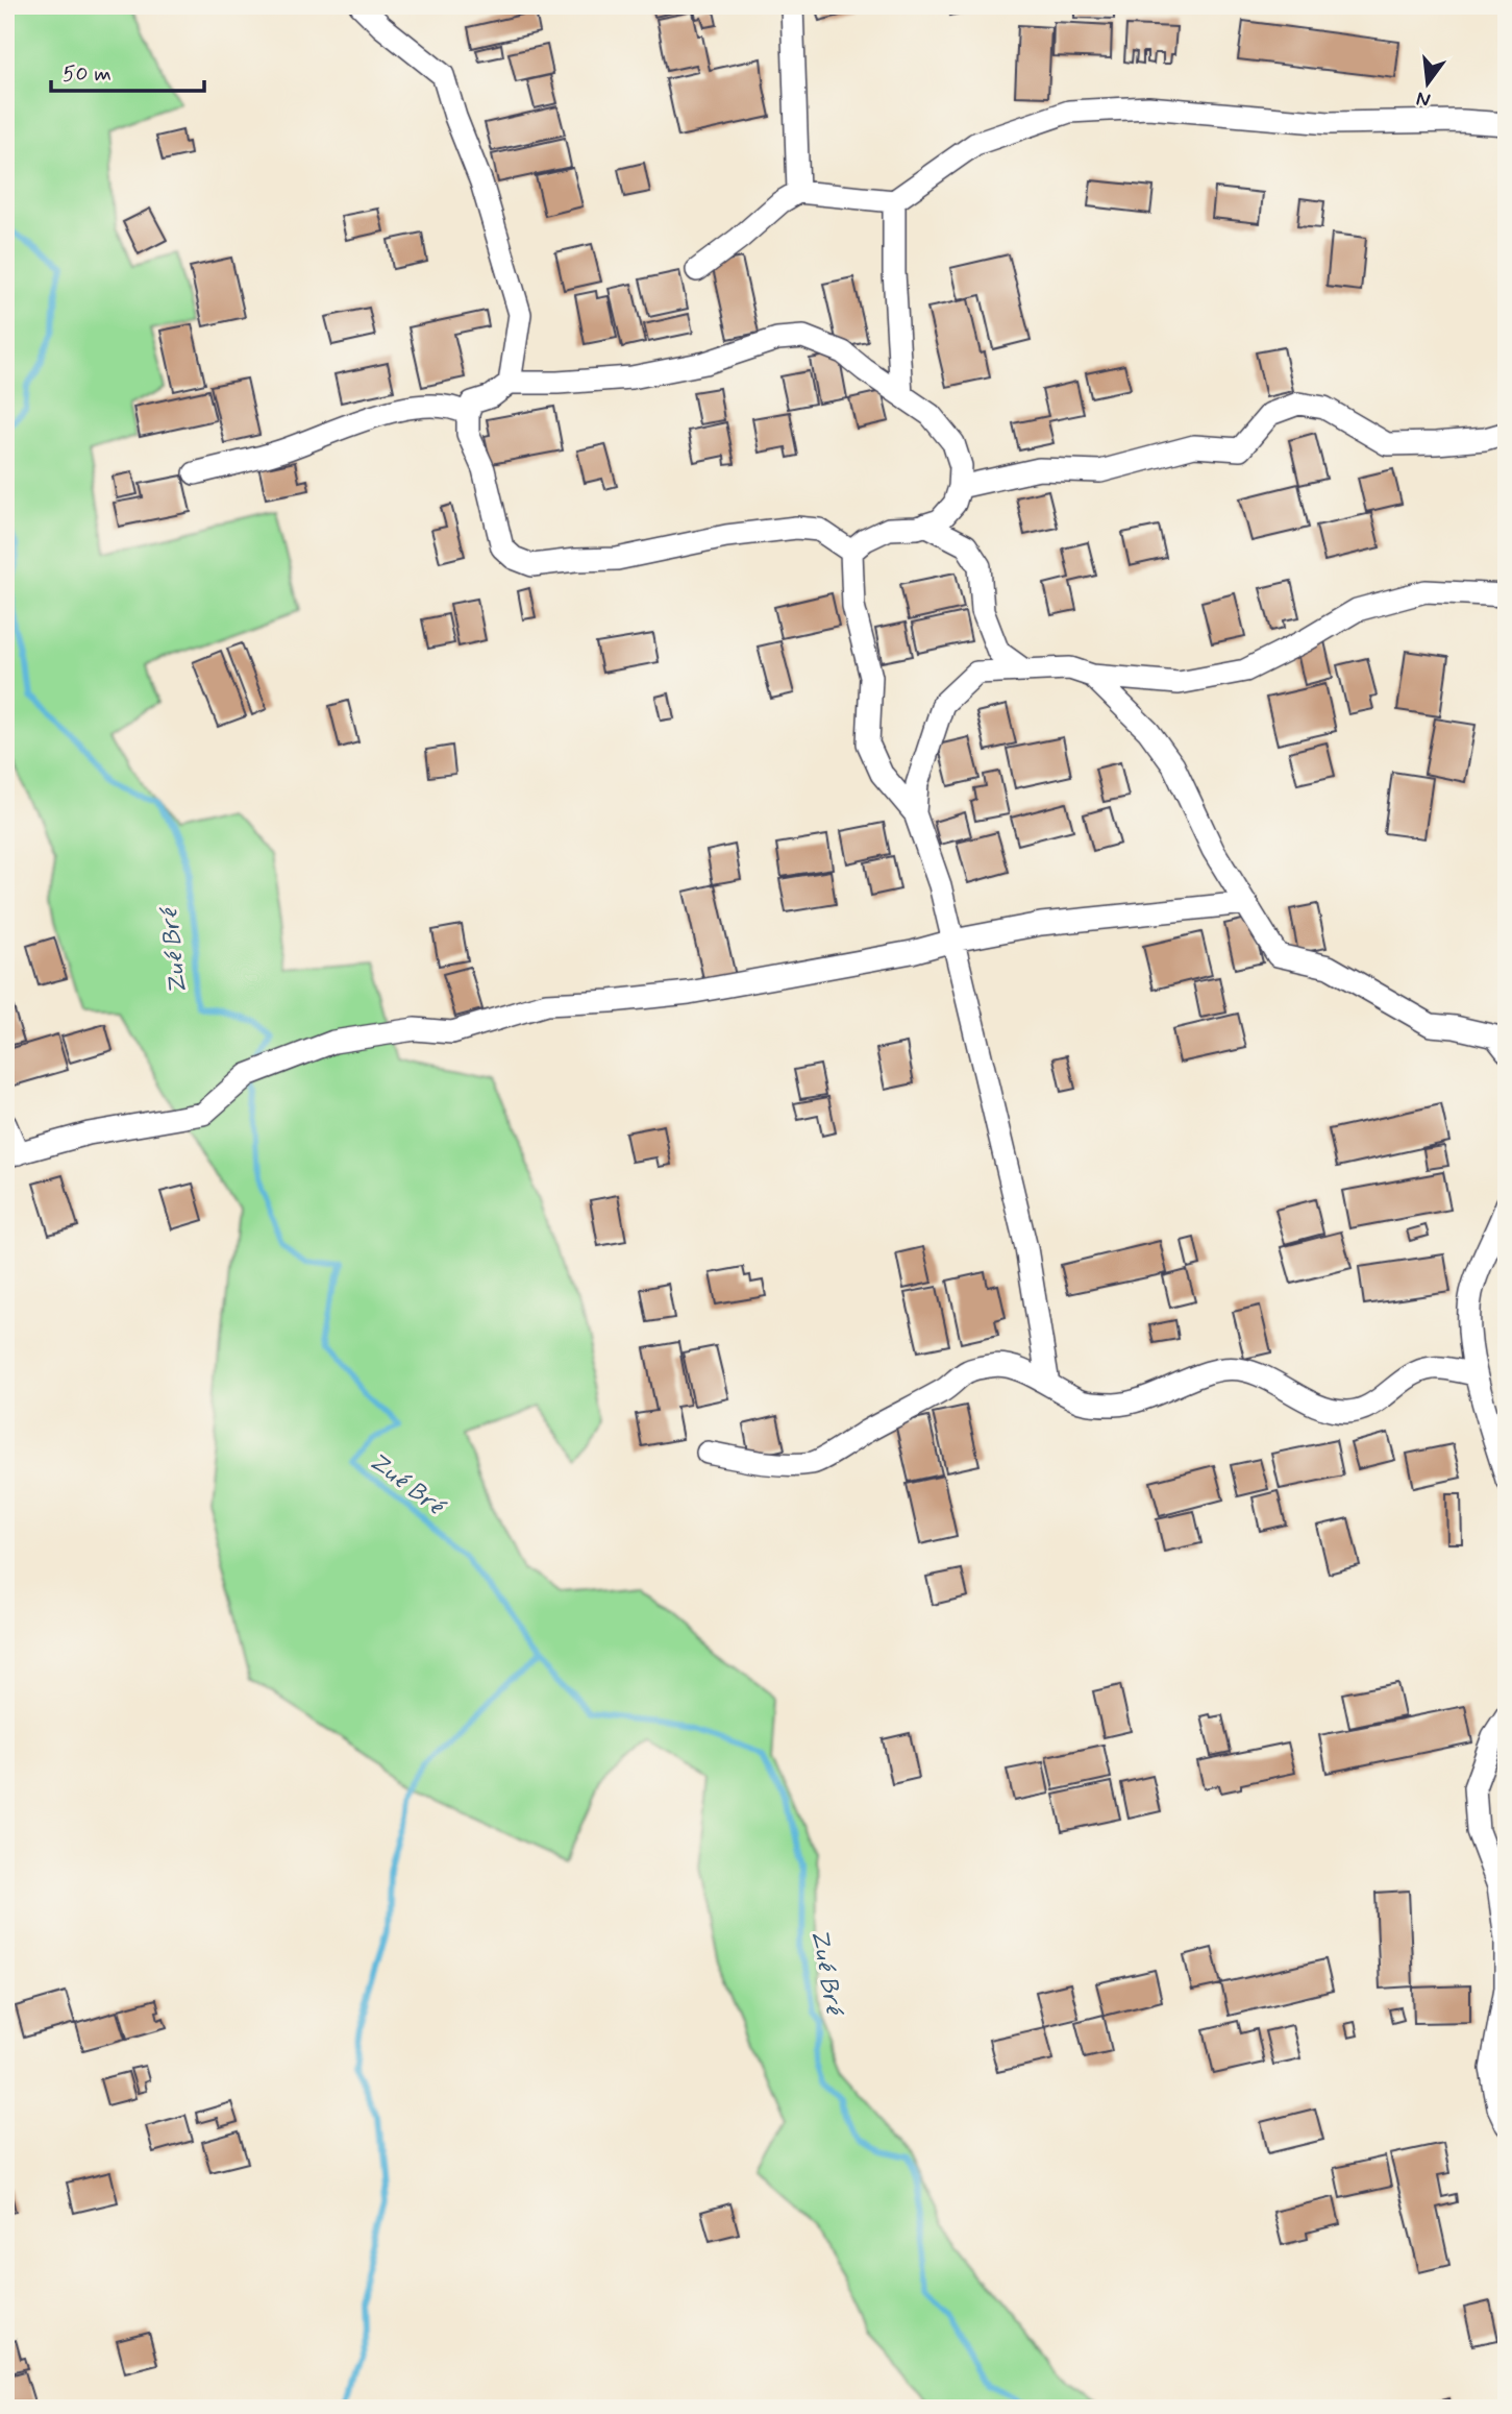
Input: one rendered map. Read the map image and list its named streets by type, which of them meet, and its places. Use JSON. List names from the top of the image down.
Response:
{
  "water": ["Zué Bré"],
  "scale_bar": "50 m",
  "north": "bottom"
}
